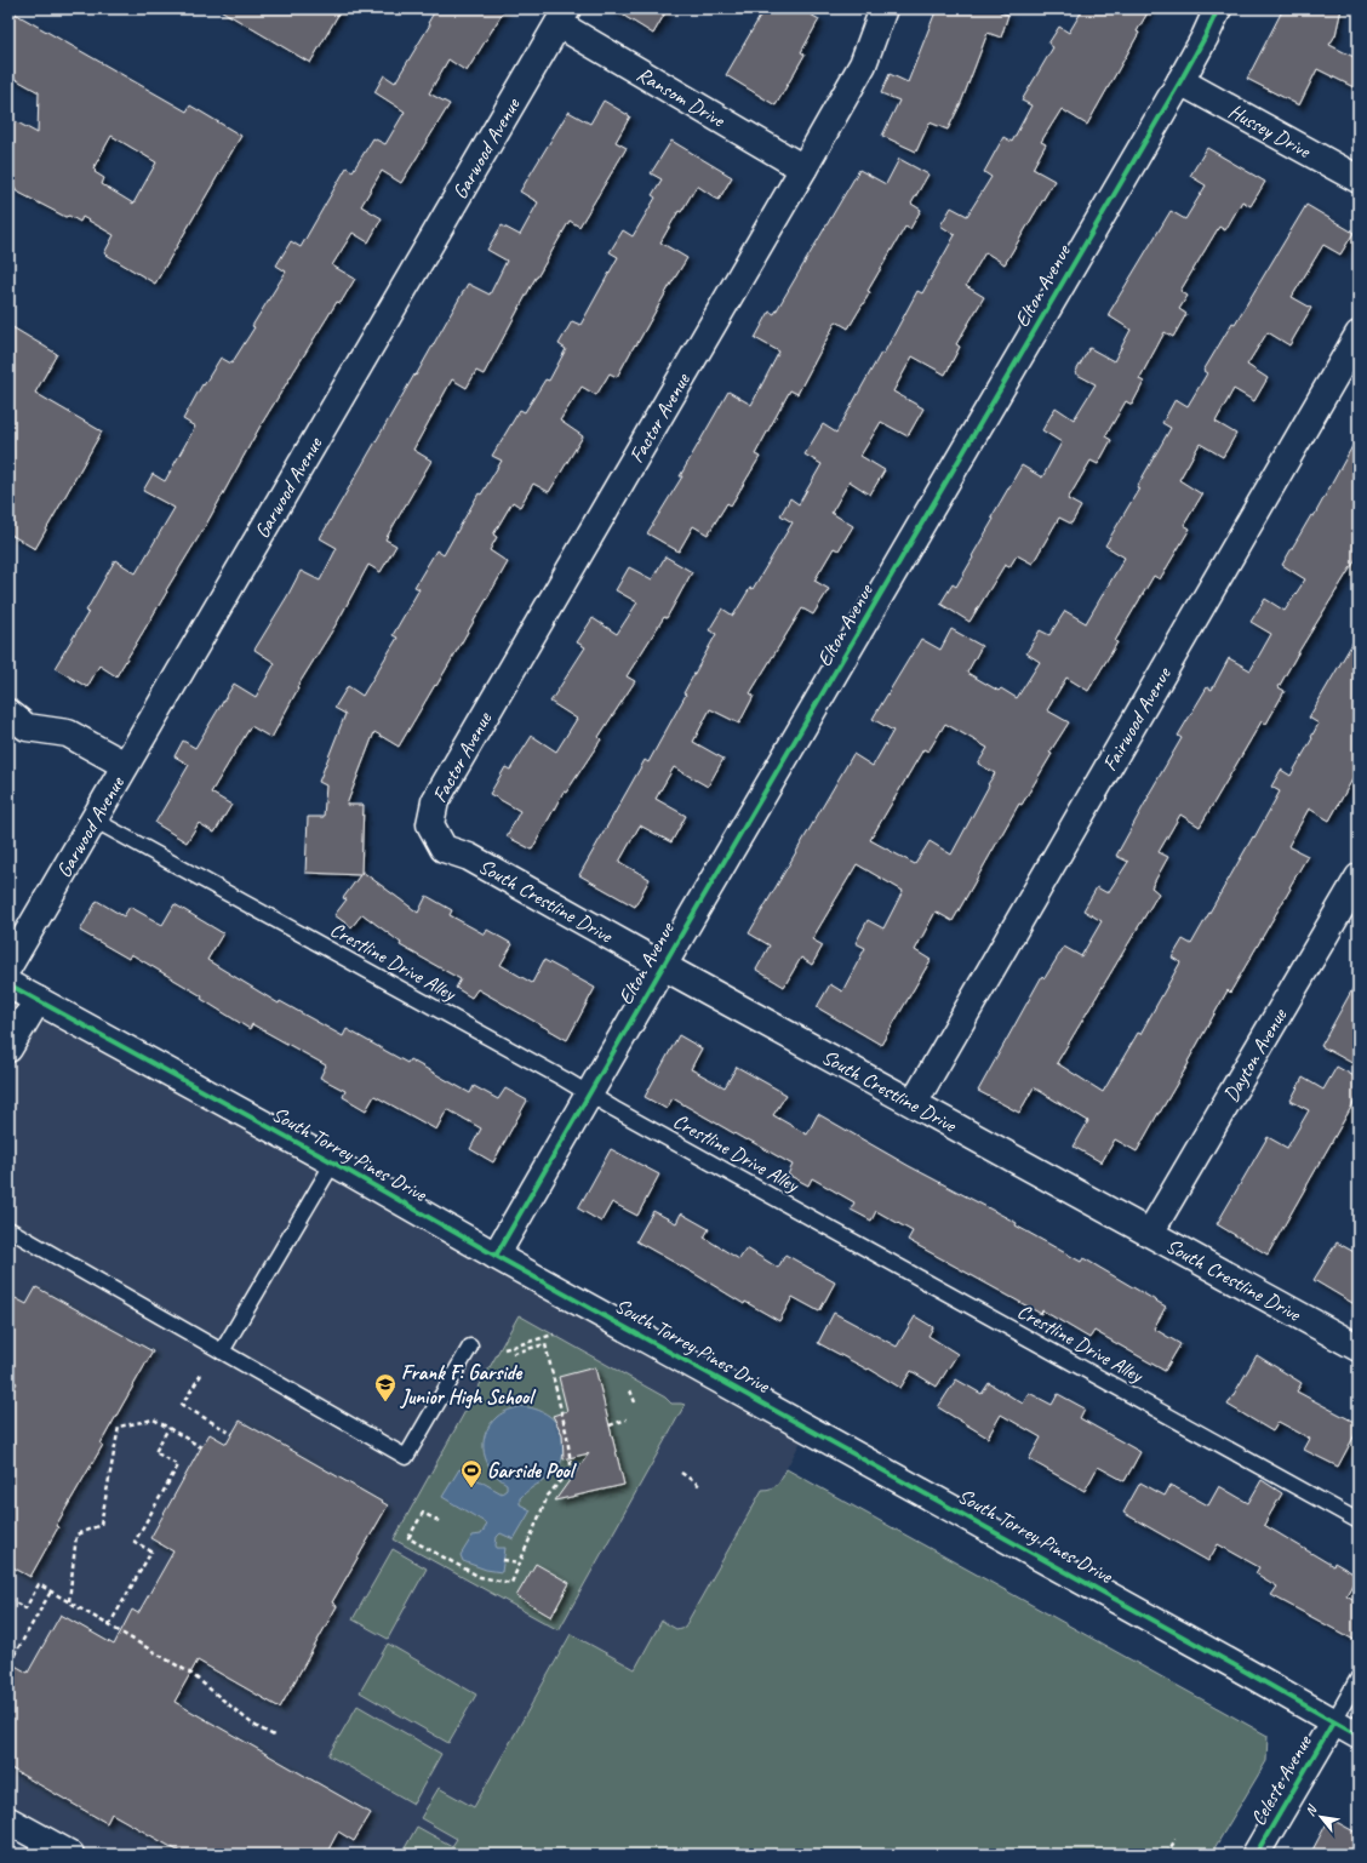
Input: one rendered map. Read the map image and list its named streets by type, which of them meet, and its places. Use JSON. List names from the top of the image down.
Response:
{
  "streets": {
    "street": [
      "Ransom Drive",
      "Hussey Drive",
      "Garwood Avenue",
      "Elton Avenue",
      "Factor Avenue",
      "Fairwood Avenue",
      "South Crestline Drive",
      "Dayton Avenue",
      "South Torrey Pines Drive",
      "Celeste Avenue"
    ],
    "lane": ["Crestline Drive Alley"]
  },
  "crossings": [
    ["Ransom Drive", "Garwood Avenue"],
    ["Ransom Drive", "Factor Avenue"],
    ["Hussey Drive", "Elton Avenue"],
    ["Garwood Avenue", "Crestline Drive Alley"],
    ["Elton Avenue", "South Crestline Drive"],
    ["Elton Avenue", "Crestline Drive Alley"],
    ["Elton Avenue", "South Torrey Pines Drive"],
    ["Factor Avenue", "South Crestline Drive"],
    ["Fairwood Avenue", "South Crestline Drive"],
    ["South Crestline Drive", "Dayton Avenue"],
    ["South Torrey Pines Drive", "Celeste Avenue"]
  ],
  "places": {
    "school or university": ["Frank F. Garside Junior High School"],
    "sports": ["Garside Pool"]
  },
  "north": "top left"
}
